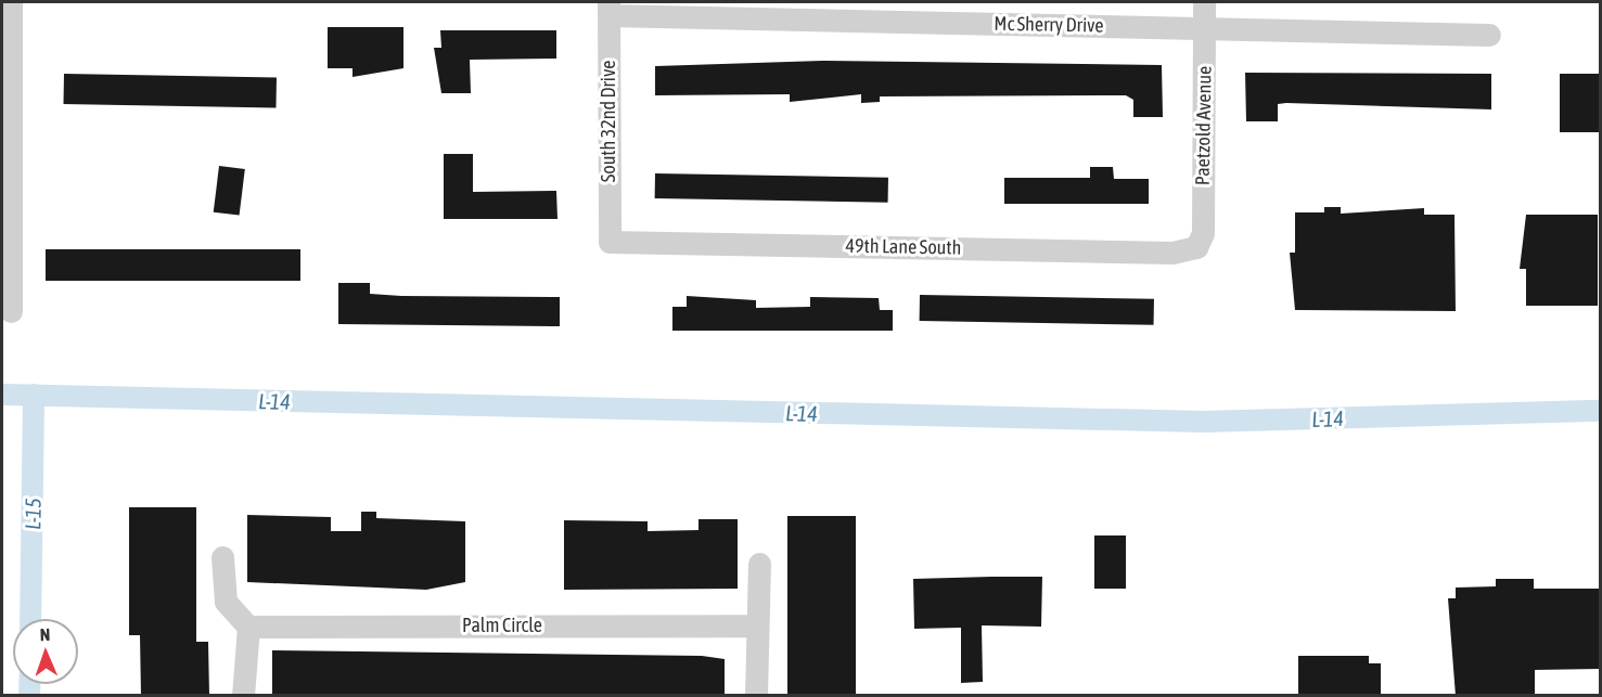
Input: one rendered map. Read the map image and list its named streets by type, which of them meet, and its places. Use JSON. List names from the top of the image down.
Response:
{
  "streets": {
    "street": [
      "Mc Sherry Drive",
      "South 32nd Drive",
      "Paetzold Avenue",
      "49th Lane South",
      "Palm Circle"
    ]
  },
  "crossings": [
    ["Mc Sherry Drive", "South 32nd Drive"],
    ["Mc Sherry Drive", "Paetzold Avenue"],
    ["South 32nd Drive", "49th Lane South"],
    ["Paetzold Avenue", "49th Lane South"]
  ],
  "water": ["L-14", "L-15"],
  "north": "top"
}
